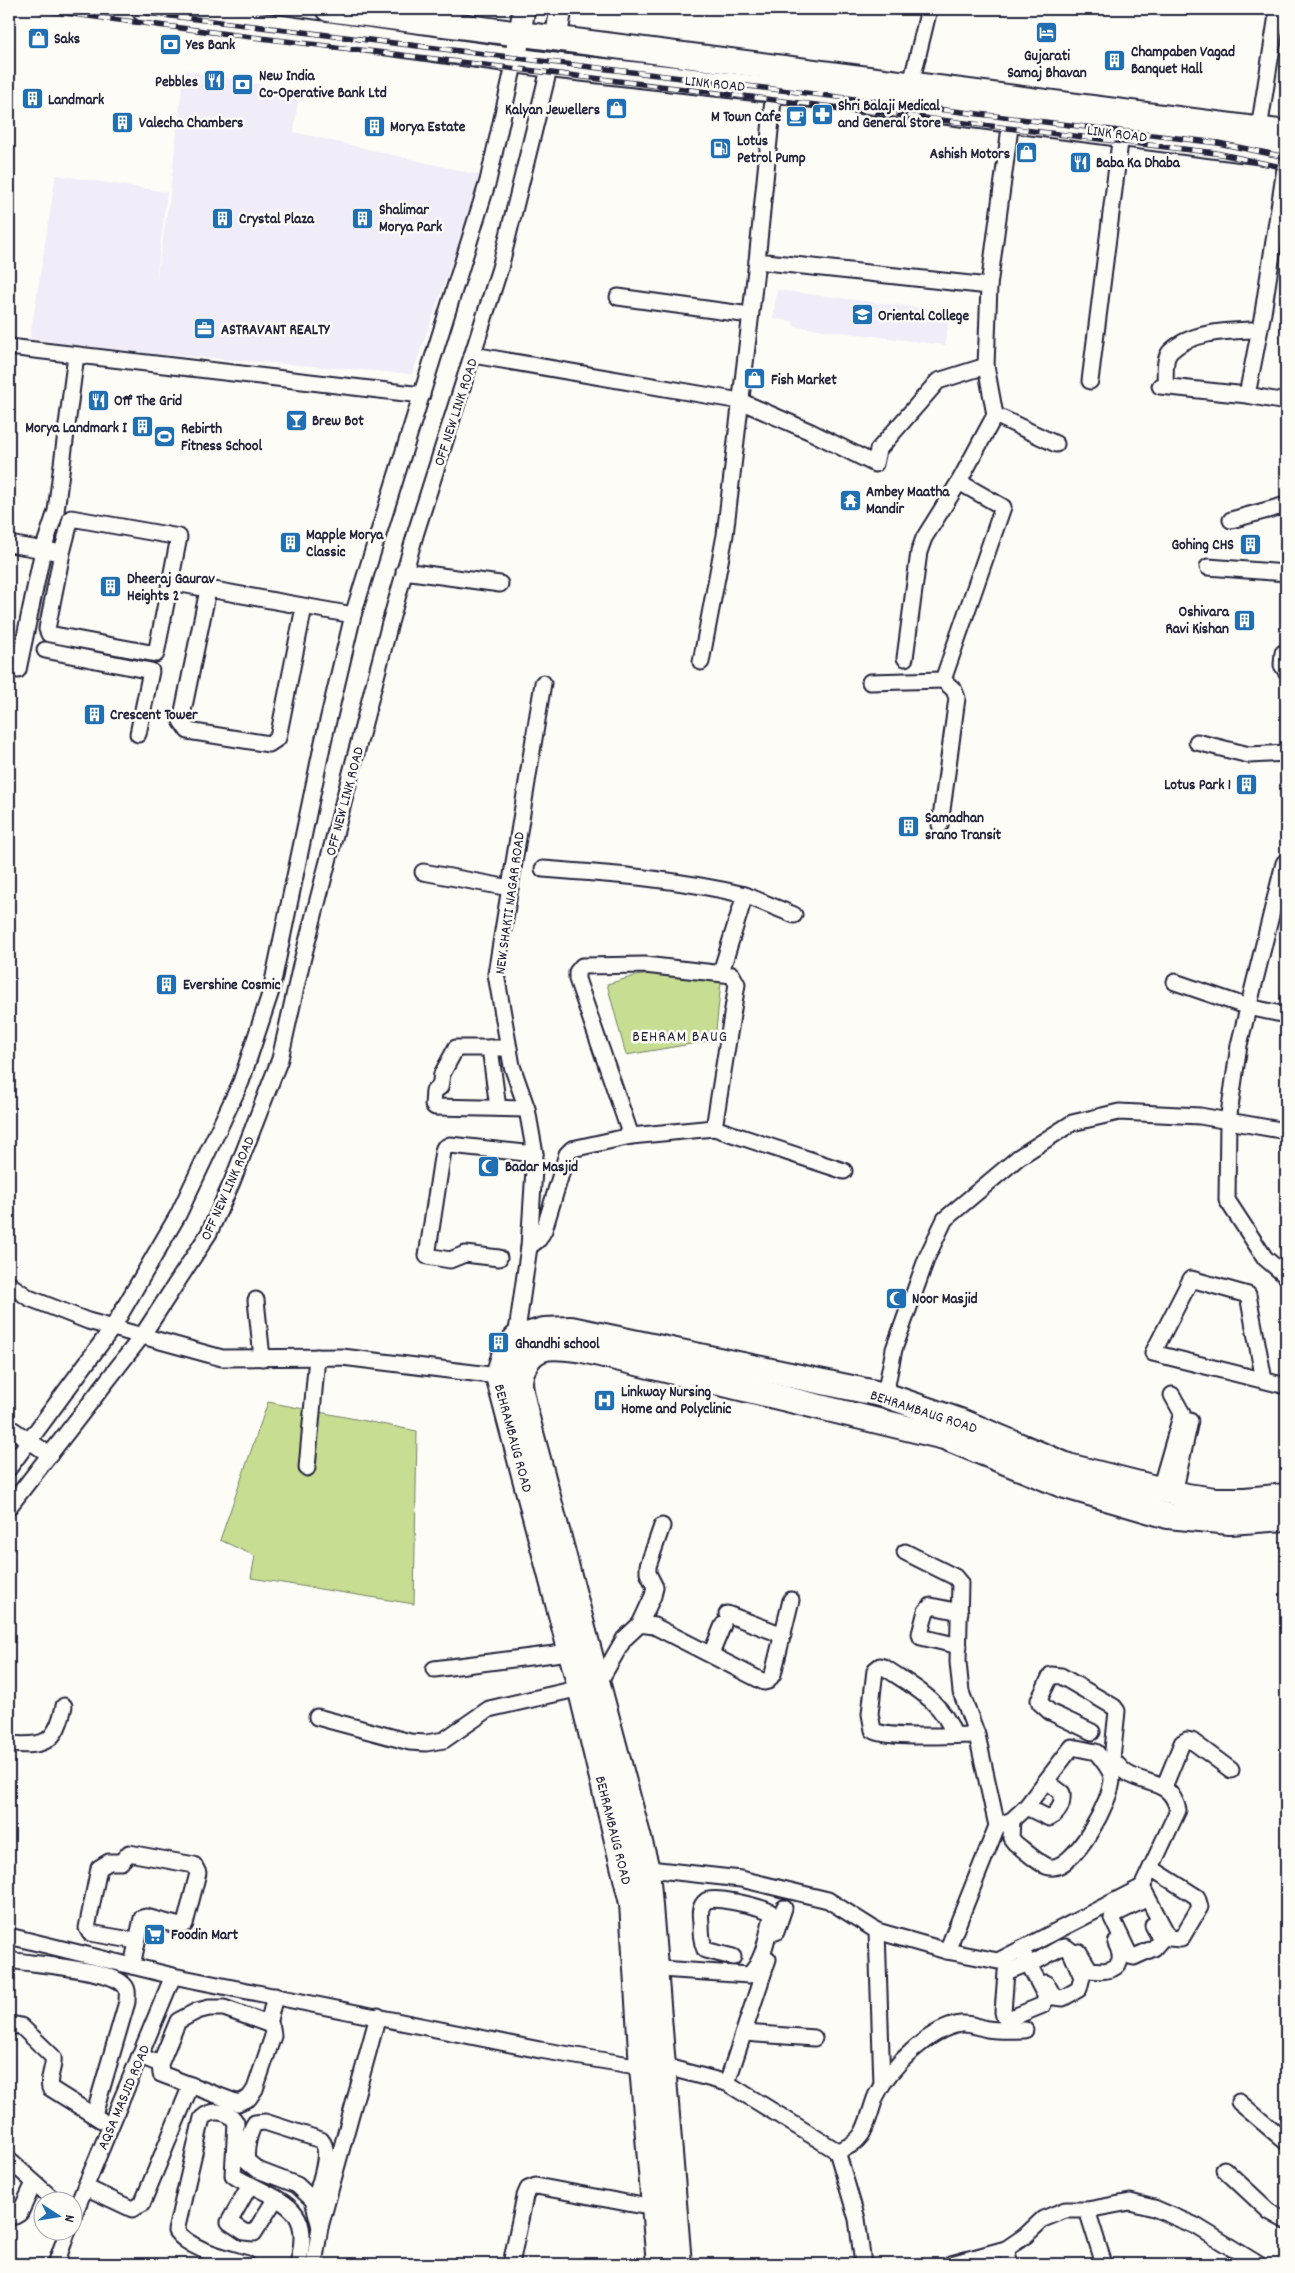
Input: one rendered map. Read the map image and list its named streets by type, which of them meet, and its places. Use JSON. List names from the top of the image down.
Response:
{
  "streets": {
    "main road": ["LINK ROAD", "OFF NEW LINK ROAD", "BEHRAMBAUG ROAD"],
    "street": ["NEW SHAKTI NAGAR ROAD", "AQSA MASJID ROAD"]
  },
  "crossings": [
    ["LINK ROAD", "OFF NEW LINK ROAD"],
    ["NEW SHAKTI NAGAR ROAD", "BEHRAMBAUG ROAD"]
  ],
  "districts": ["BEHRAM BAUG"],
  "places": {
    "hotel": ["Gujarati Samaj Bhavan"],
    "shop": [
      "Saks",
      "Kalyan Jewellers",
      "Ashish Motors",
      "Fish Market"
    ],
    "bank": ["Yes Bank", "New India Co-Operative Bank Ltd"],
    "building": [
      "Champaben Vagad Banquet Hall",
      "Landmark",
      "Valecha Chambers",
      "Morya Estate",
      "Crystal Plaza",
      "Shalimar Morya Park",
      "Morya Landmark I",
      "Mapple Morya Classic",
      "Gohing CHS",
      "Dheeraj Gaurav Heights 2",
      "Oshivara Ravi Kishan",
      "Crescent Tower",
      "Lotus Park 1",
      "Samadhan srano Transit",
      "Evershine Cosmic",
      "Ghandhi school"
    ],
    "restaurant": ["Pebbles", "Baba Ka Dhaba", "Off The Grid"],
    "pharmacy": ["Shri Balaji Medical and General Store"],
    "cafe": ["M Town Cafe"],
    "fuel station": ["Lotus Petrol Pump"],
    "school or university": ["Oriental College"],
    "office": ["ASTRAVANT REALTY"],
    "bar": ["Brew Bot"],
    "sports": ["Rebirth Fitness School"],
    "temple": ["Ambey Maatha Mandir"],
    "mosque": ["Badar Masjid", "Noor Masjid"],
    "hospital": ["Linkway Nursing Home and Polyclinic"],
    "supermarket": ["Foodin Mart"]
  },
  "north": "right"
}
